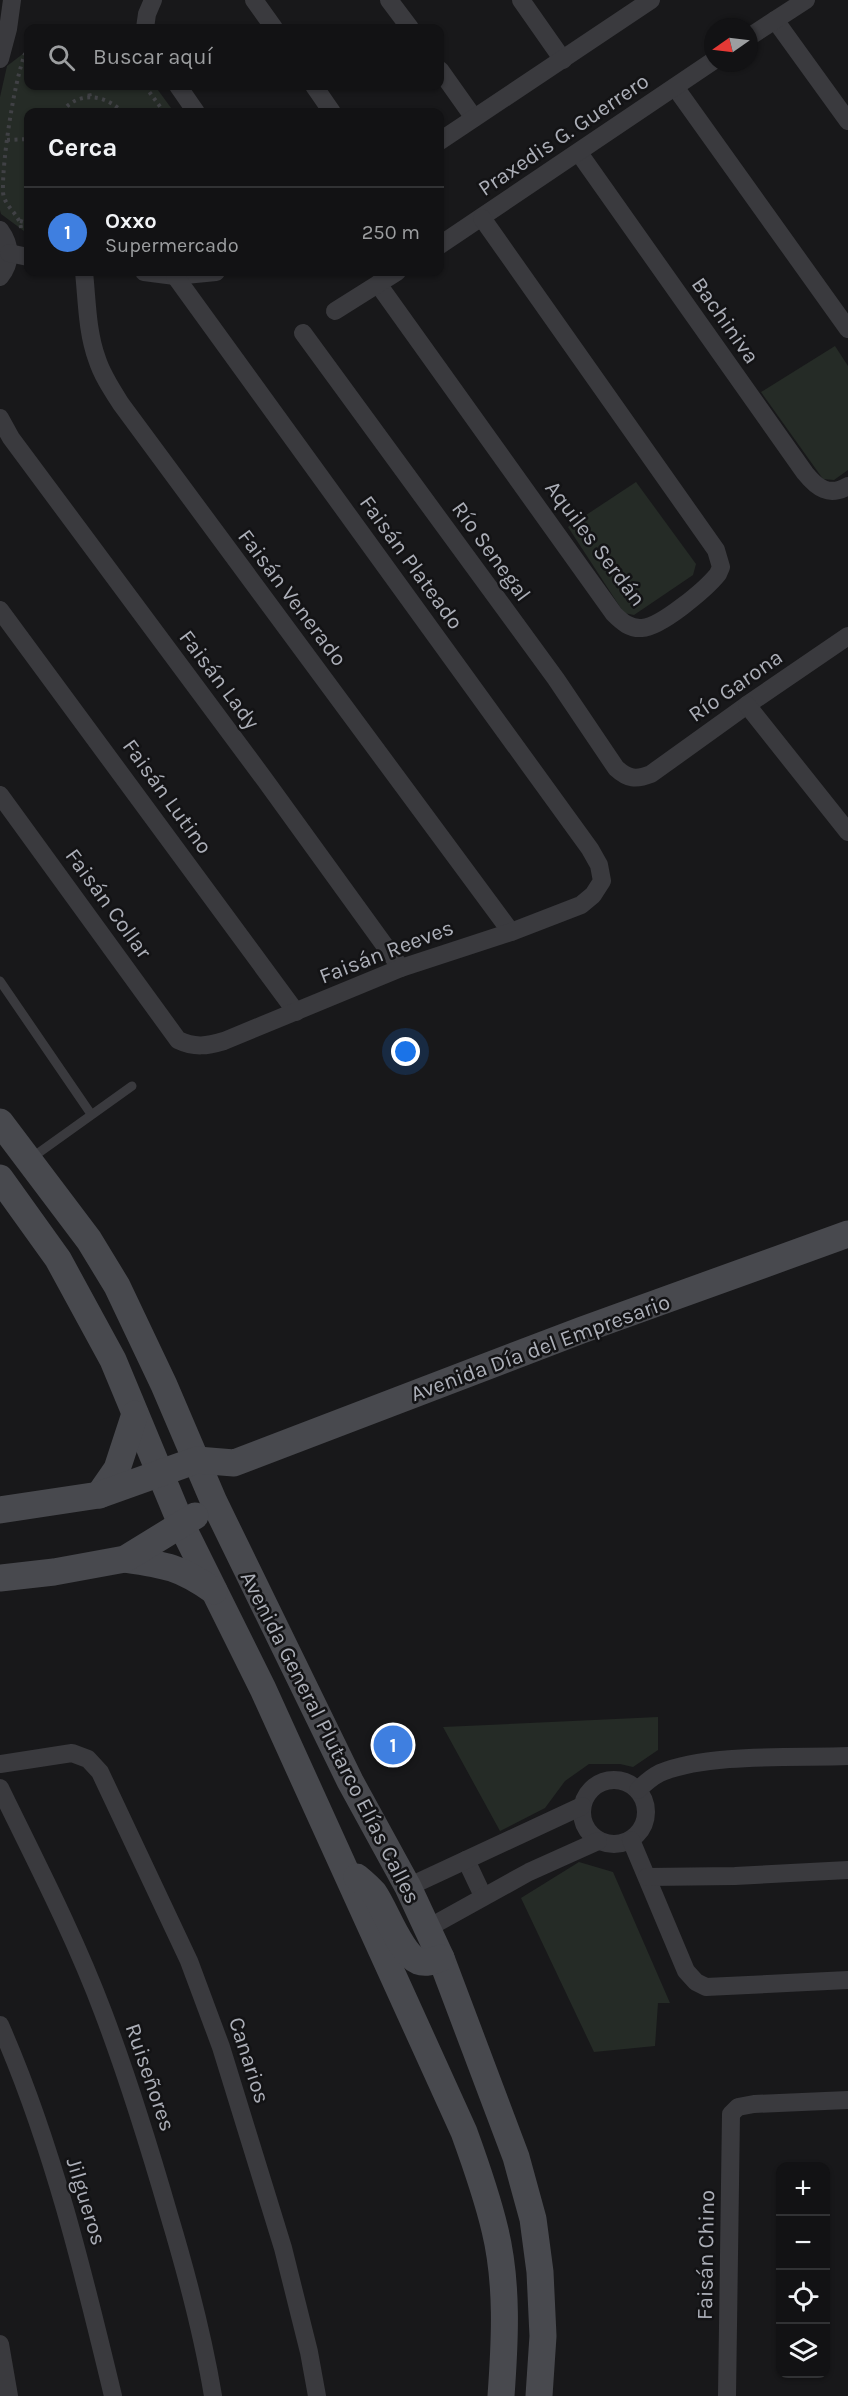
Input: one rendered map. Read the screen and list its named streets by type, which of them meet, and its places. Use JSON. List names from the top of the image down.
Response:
{
  "streets": {
    "street": [
      "Praxedis G. Guerrero",
      "Bachiniva",
      "Aquiles Serdán",
      "Río Senegal",
      "Faisán Plateado",
      "Faisán Venerado",
      "Faisán Lady",
      "Río Garona",
      "Faisán Lutino",
      "Faisán Collar",
      "Faisán Reeves",
      "Avenida Día del Empresario",
      "Avenida General Plutarco Elías Calles",
      "Canarios",
      "Ruiseñores",
      "Jilgueros",
      "Faisán Chino"
    ]
  },
  "crossings": [
    ["Praxedis G. Guerrero", "Bachiniva"],
    ["Praxedis G. Guerrero", "Aquiles Serdán"],
    ["Río Senegal", "Río Garona"],
    ["Faisán Plateado", "Faisán Reeves"],
    ["Faisán Venerado", "Faisán Reeves"],
    ["Faisán Lady", "Faisán Reeves"],
    ["Faisán Lutino", "Faisán Reeves"],
    ["Faisán Collar", "Faisán Reeves"],
    ["Avenida Día del Empresario", "Avenida General Plutarco Elías Calles"]
  ],
  "north": "left",
  "page": {
    "search": "Buscar aquí",
    "heading": "Cerca",
    "list": [
      {
        "mark": "1",
        "name": "Oxxo",
        "note": "Supermercado",
        "value": "250 m"
      }
    ],
    "pins": "1",
    "map_buttons": ["+", "−"]
  }
}
